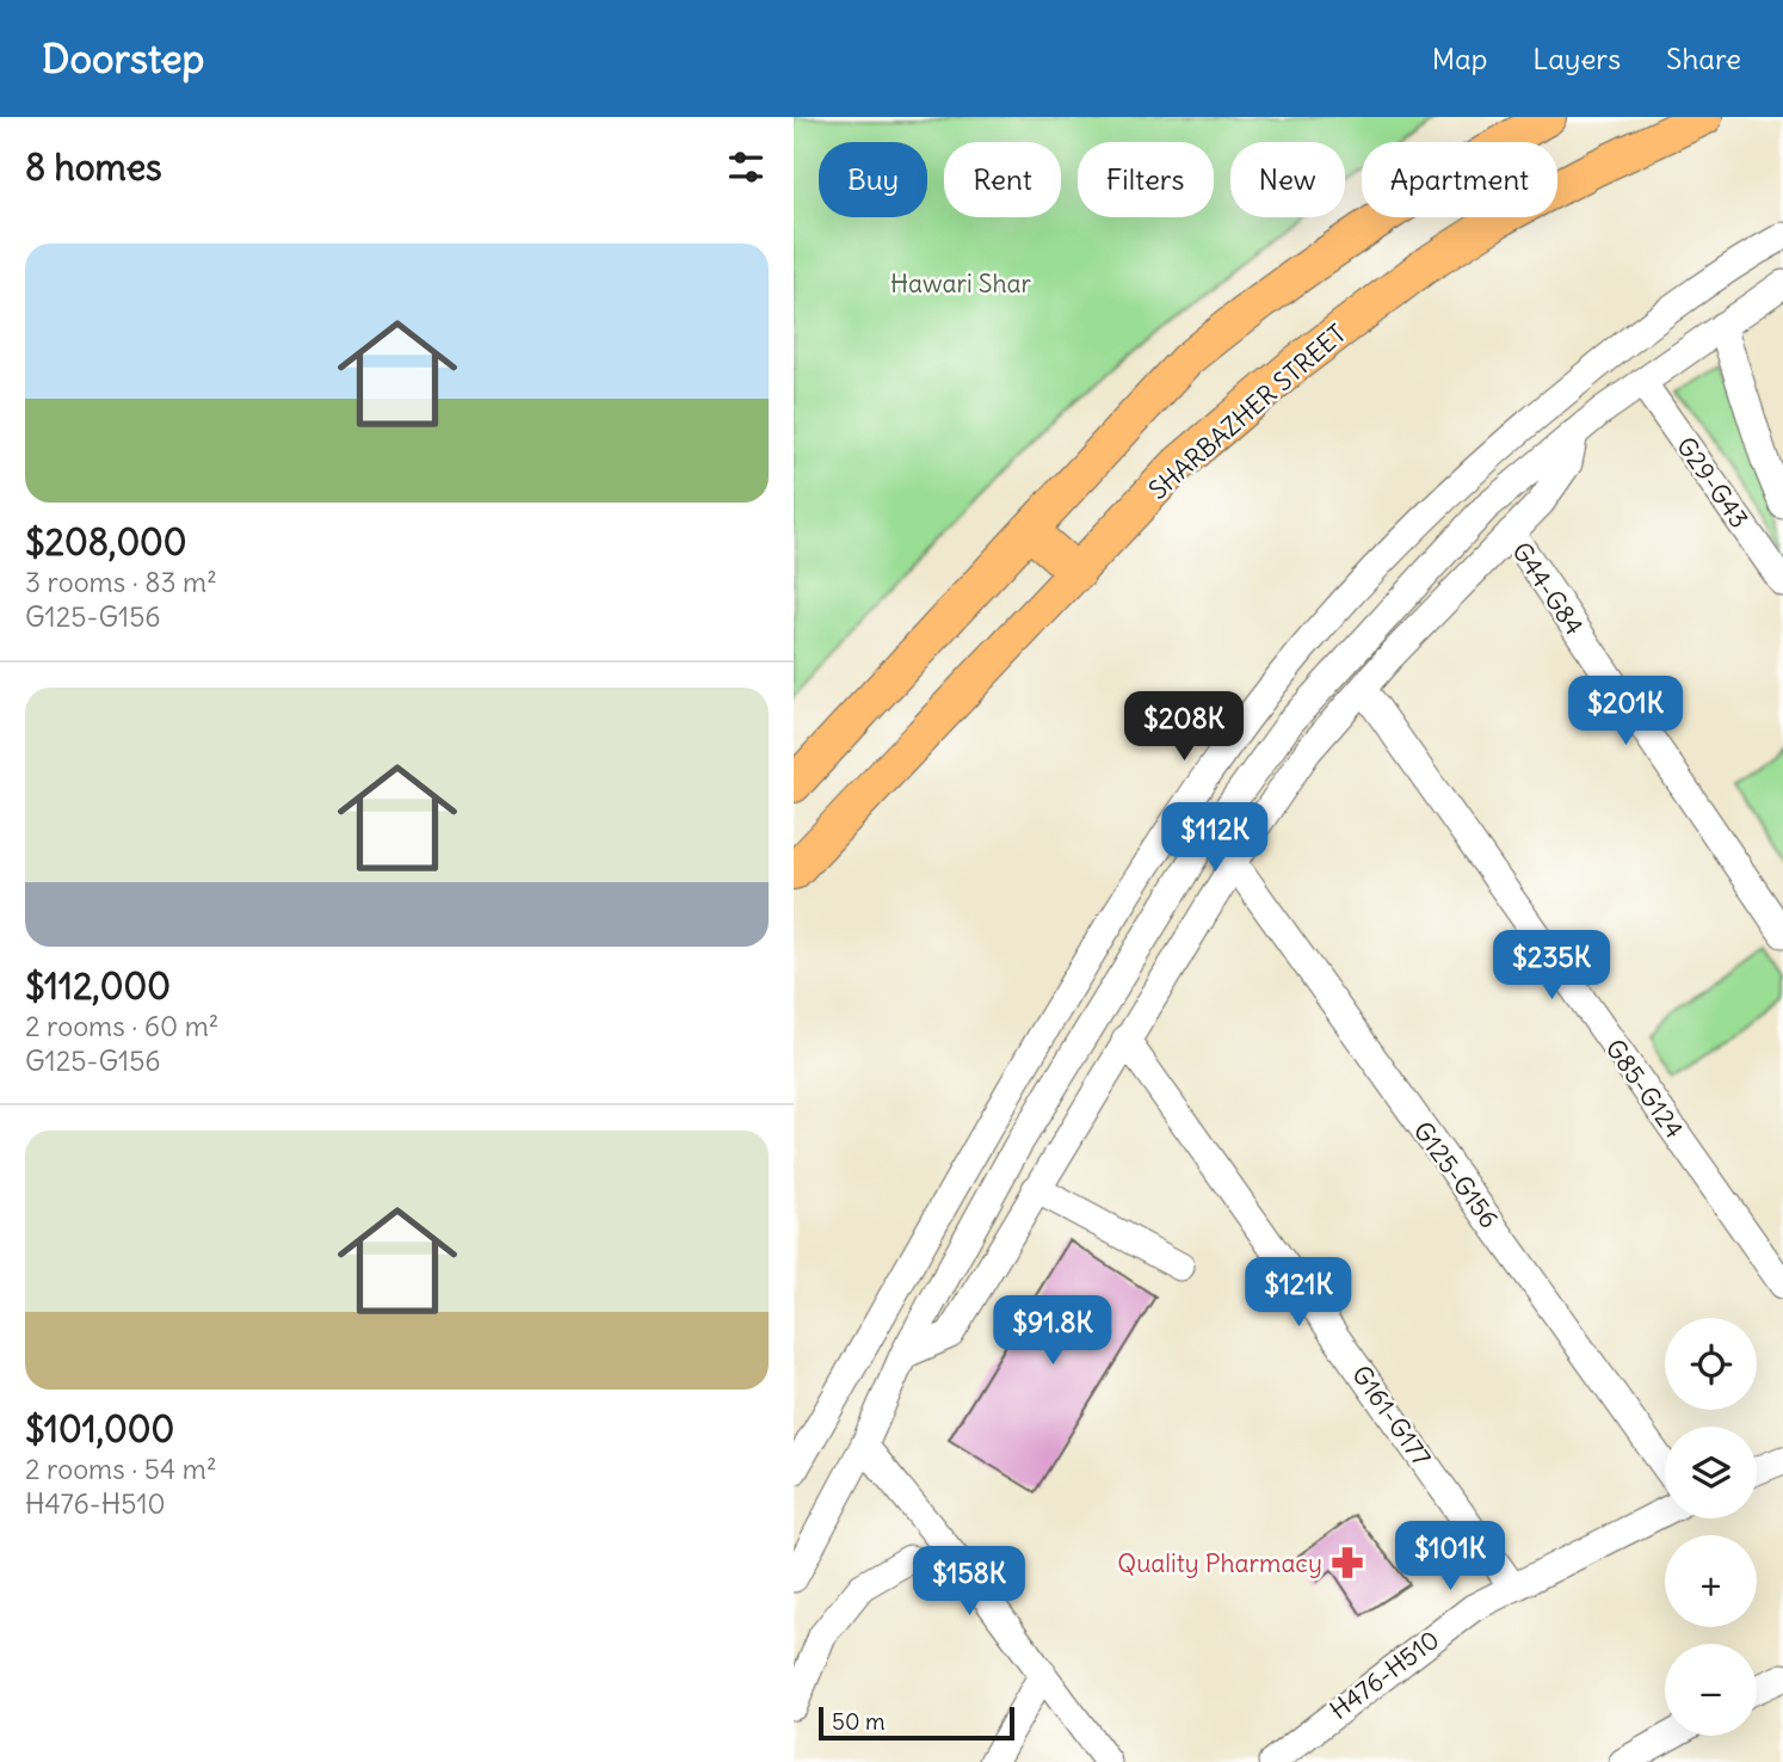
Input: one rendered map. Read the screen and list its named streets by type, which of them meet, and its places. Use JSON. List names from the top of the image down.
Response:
{
  "streets": {
    "main road": ["SHARBAZHER STREET"],
    "street": [
      "G29-G43",
      "G44-G84",
      "G85-G124",
      "G125-G156",
      "G161-G177",
      "H476-H510"
    ]
  },
  "crossings": [
    ["G161-G177", "H476-H510"]
  ],
  "parks": ["Hawari Shar"],
  "places": {
    "pharmacy": ["Quality Pharmacy"]
  },
  "scale_bar": "50 m",
  "page": {
    "header": "Doorstep",
    "nav": ["Map", "Layers", "Share"],
    "heading": "8 homes",
    "chip": [
      "Buy",
      "Rent",
      "Filters",
      "New",
      "Apartment"
    ],
    "list": [
      {
        "name": "$208,000",
        "note": "3 rooms · 83 m² · G125-G156"
      },
      {
        "name": "$112,000",
        "note": "2 rooms · 60 m² · G125-G156"
      },
      {
        "name": "$101,000",
        "note": "2 rooms · 54 m² · H476-H510"
      }
    ],
    "price": [
      "$201K",
      "$208K",
      "$112K",
      "$235K",
      "$121K",
      "$91.8K",
      "$101K",
      "$158K"
    ],
    "map_buttons": ["+", "−"],
    "scale": "50 m"
  }
}
